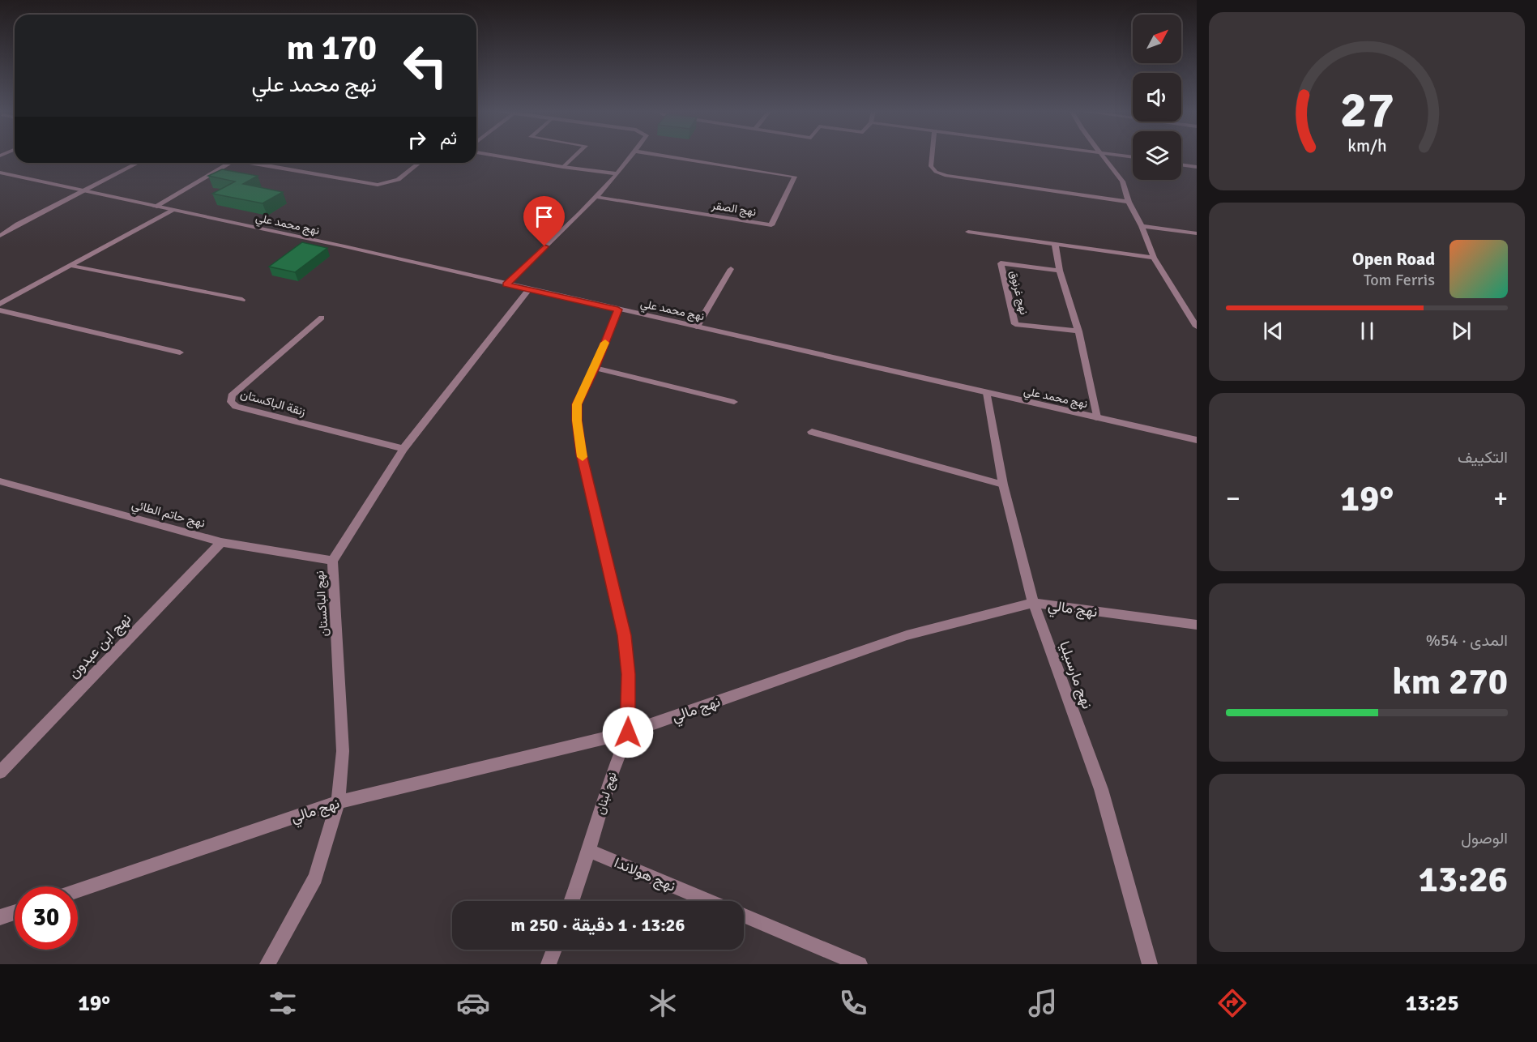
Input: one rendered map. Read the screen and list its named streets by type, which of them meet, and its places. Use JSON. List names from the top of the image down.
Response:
{
  "streets": {
    "street": [
      "نهج الصقر",
      "نهج محمد علي",
      "نهج غرنوق",
      "زنقة الباكستان",
      "نهج حاتم الطائي",
      "نهج الباكستان",
      "نهج مالي",
      "نهج ابن عبدون",
      "نهج مارسيليا",
      "نهج لبنان",
      "نهج هولاندا"
    ]
  },
  "crossings": [
    ["نهج محمد علي", "نهج الباكستان"],
    ["نهج محمد علي", "نهج مارسيليا"],
    ["نهج محمد علي", "نهج لبنان"],
    ["زنقة الباكستان", "نهج الباكستان"],
    ["نهج حاتم الطائي", "نهج الباكستان"],
    ["نهج حاتم الطائي", "نهج ابن عبدون"],
    ["نهج الباكستان", "نهج مالي"],
    ["نهج مالي", "نهج مارسيليا"],
    ["نهج مالي", "نهج لبنان"],
    ["نهج لبنان", "نهج هولاندا"]
  ],
  "north": "top right",
  "page": {
    "turn": ["170 m", "نهج محمد علي"],
    "then": "ثم",
    "song": ["Open Road", "Tom Ferris"],
    "tile": [
      "التكييف",
      ["المدى · 54%", "270 km"],
      ["الوصول", "13:26"]
    ],
    "heat": ["−", "19°", "+"],
    "limit": "30",
    "trip": "13:26 · 1 دقيقة · 250 m",
    "tabs": ["13:25", "19°"],
    "gauge": ["27", "km/h"]
  }
}
